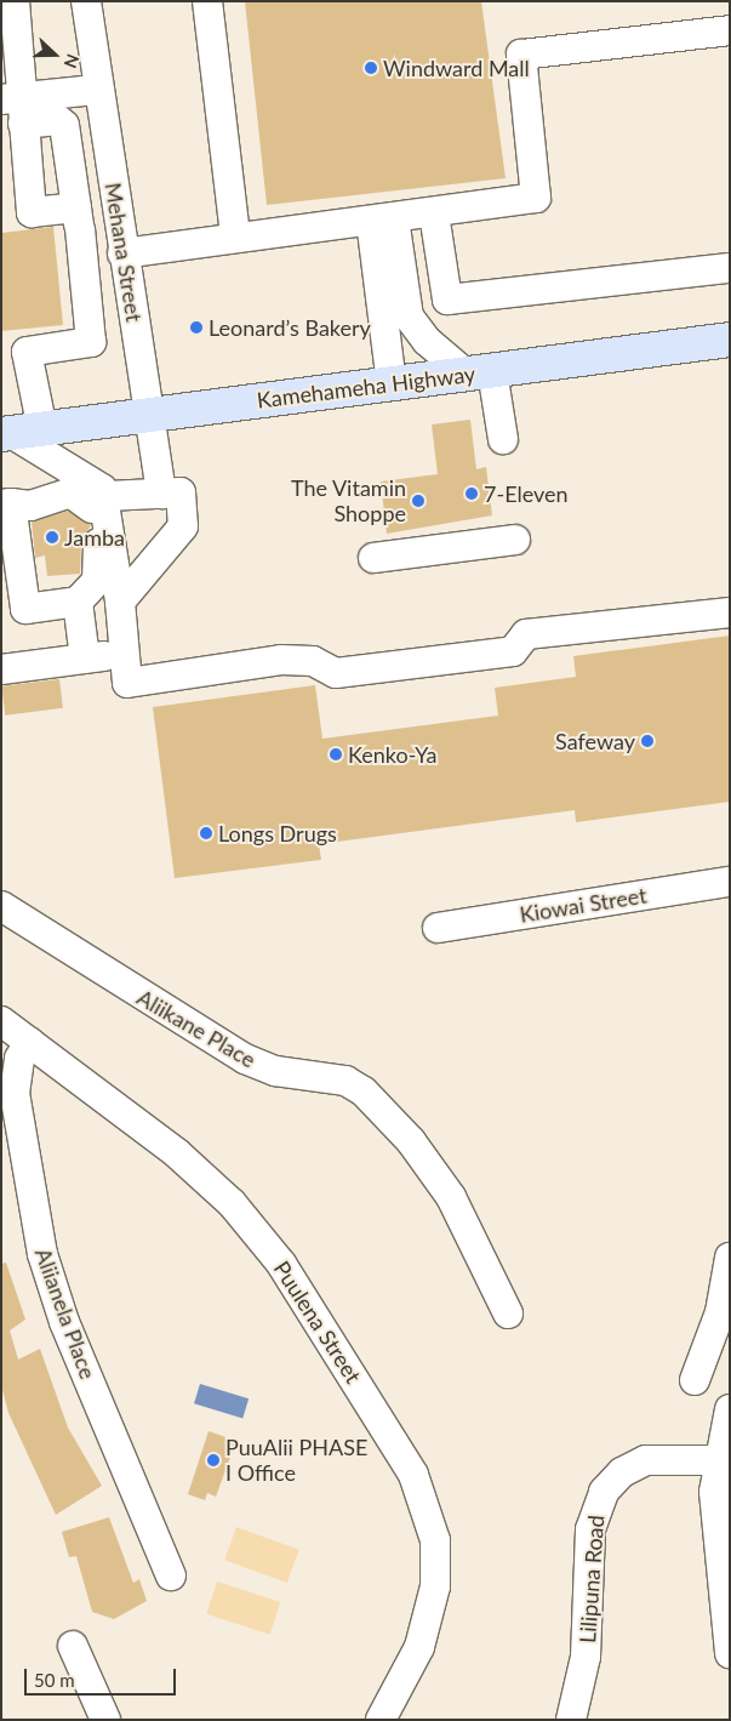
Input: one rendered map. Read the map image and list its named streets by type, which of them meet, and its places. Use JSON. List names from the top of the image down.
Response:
{
  "streets": {
    "main road": ["Kamehameha Highway"],
    "street": [
      "Mehana Street",
      "Kiowai Street",
      "Aliikane Place",
      "Aliianela Place",
      "Puulena Street",
      "Lilipuna Road"
    ]
  },
  "crossings": [
    ["Mehana Street", "Kamehameha Highway"],
    ["Aliianela Place", "Puulena Street"]
  ],
  "places": [
    "Windward Mall",
    "Leonard’s Bakery",
    "7-Eleven",
    "The Vitamin Shoppe",
    "Jamba",
    "Safeway",
    "Kenko-Ya",
    "Longs Drugs",
    "PuuAlii PHASE I Office"
  ],
  "scale_bar": "50 m",
  "north": "right"
}
